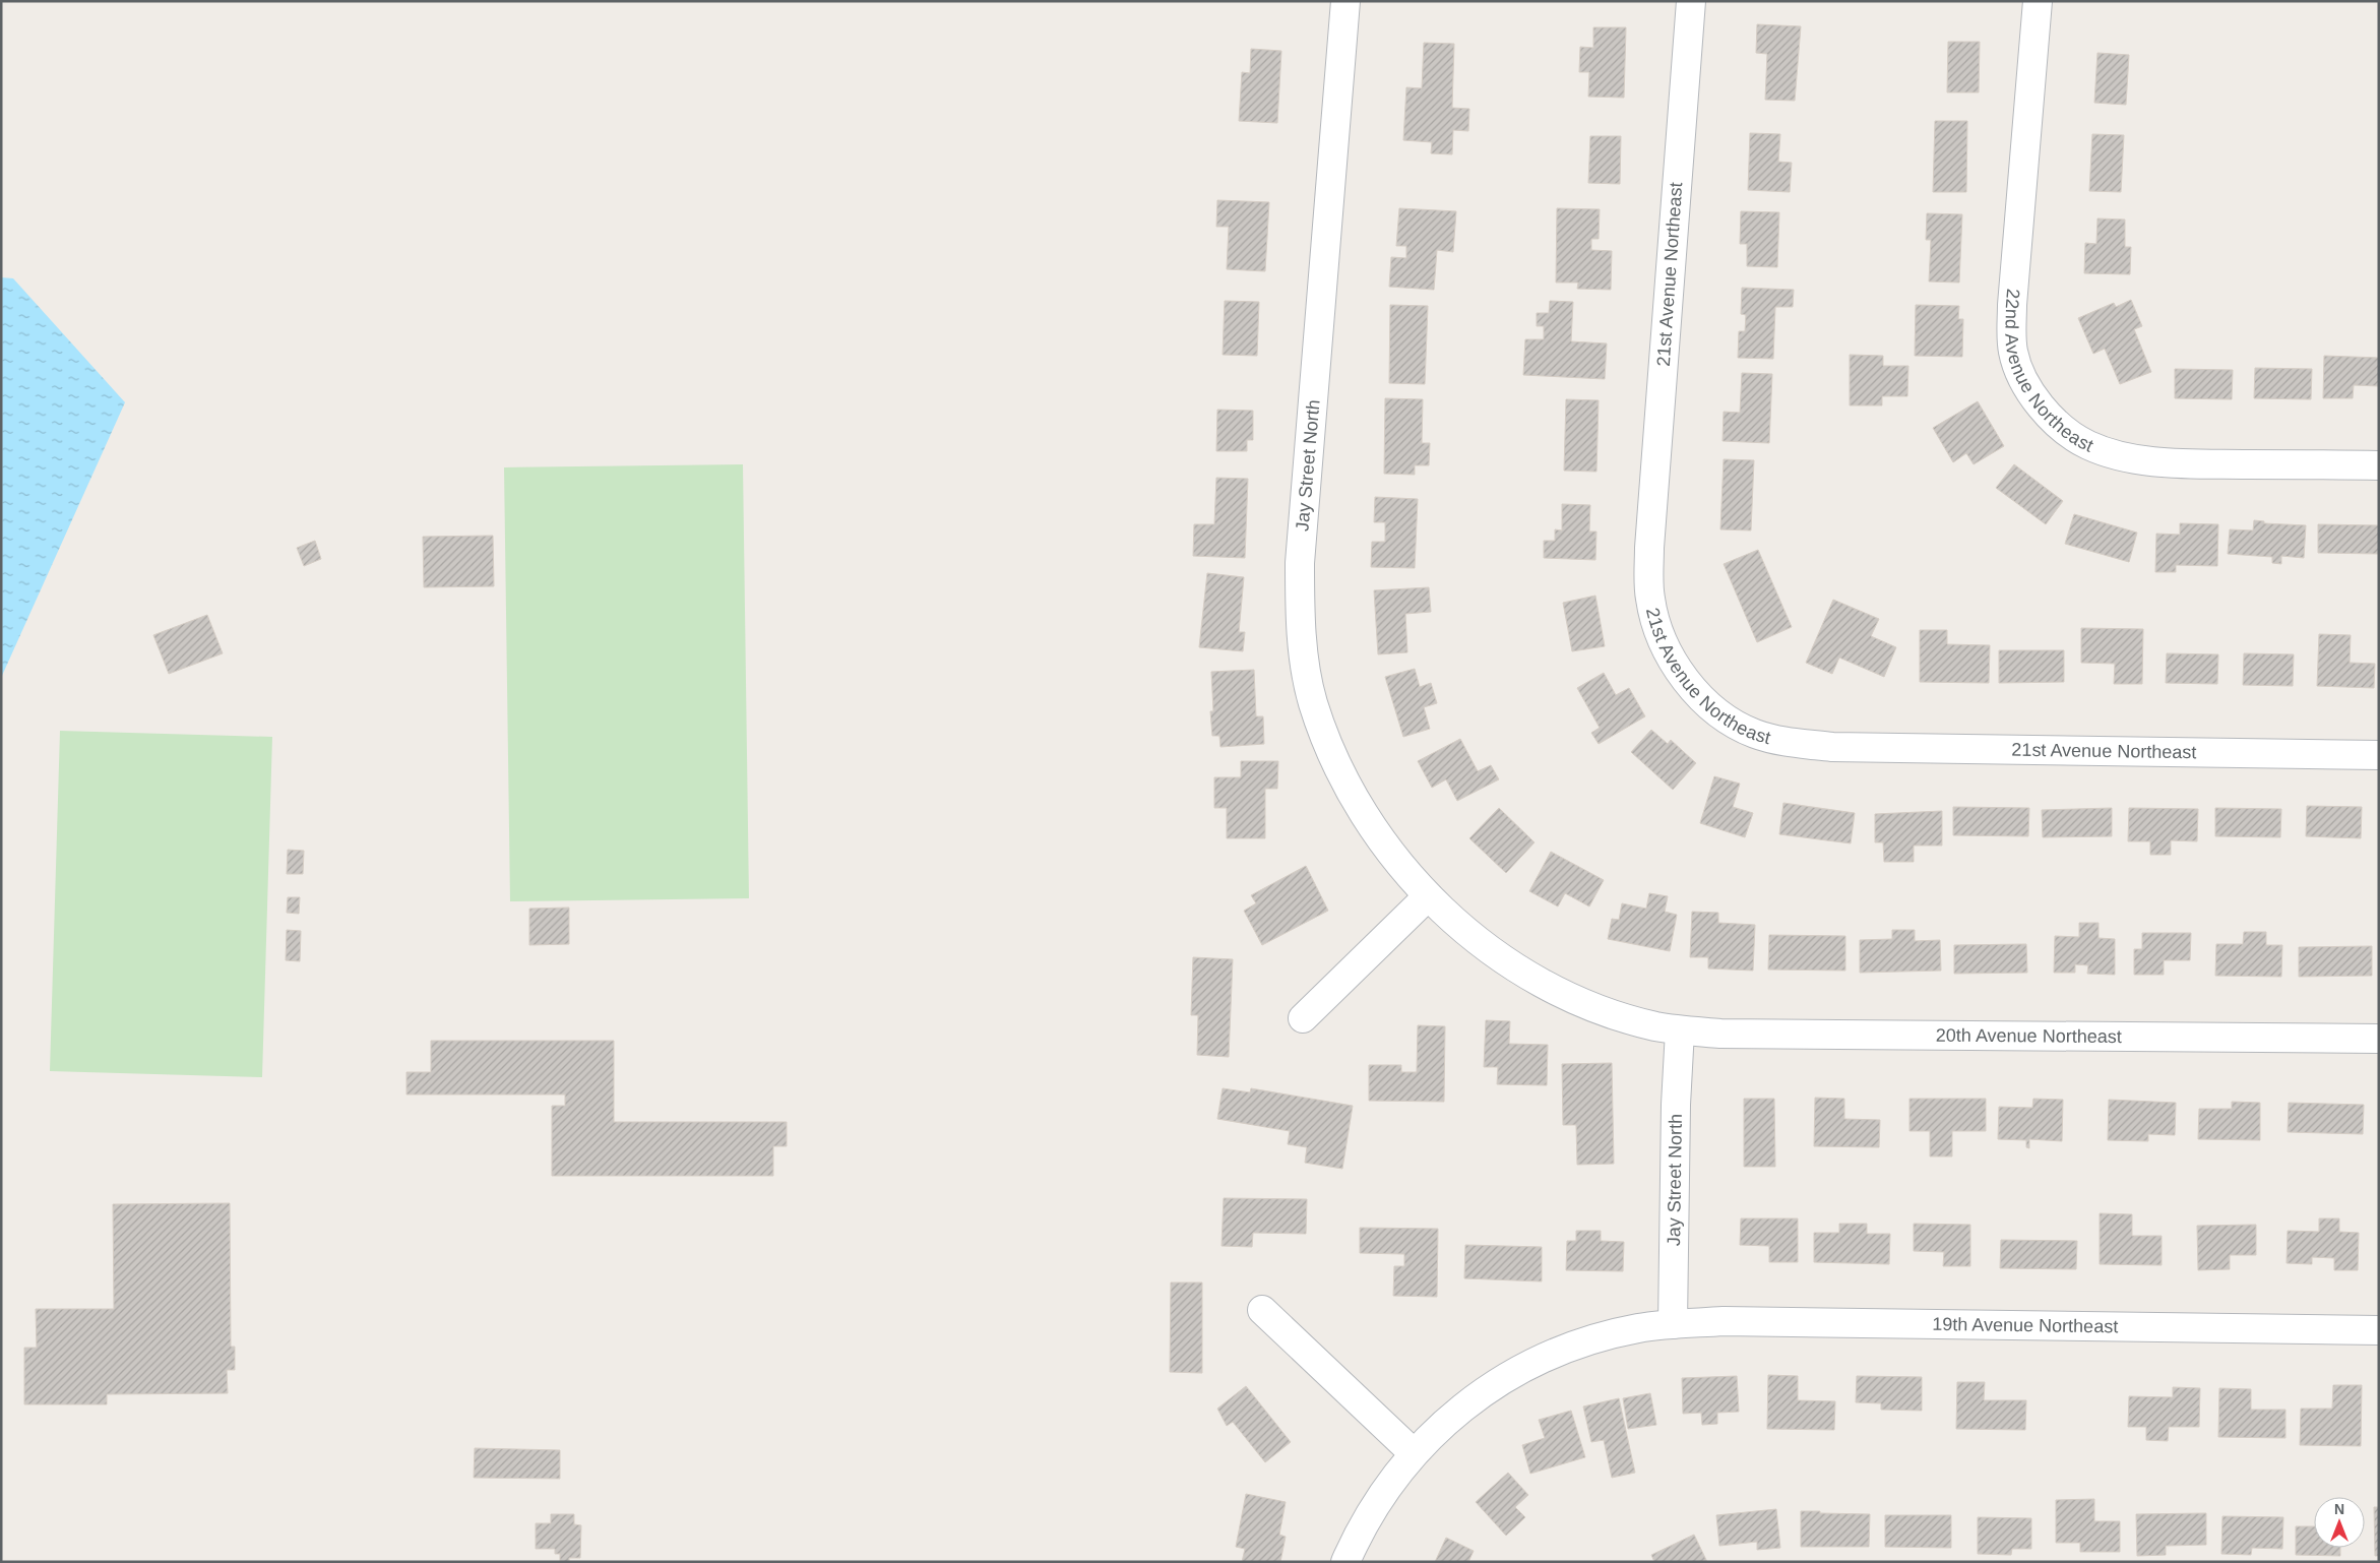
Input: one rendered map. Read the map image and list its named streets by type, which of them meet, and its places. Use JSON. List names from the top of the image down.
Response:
{
  "streets": {
    "street": [
      "21st Avenue Northeast",
      "22nd Avenue Northeast",
      "Jay Street North",
      "20th Avenue Northeast",
      "19th Avenue Northeast"
    ]
  },
  "crossings": [
    ["Jay Street North", "20th Avenue Northeast"],
    ["Jay Street North", "19th Avenue Northeast"]
  ],
  "north": "top"
}
